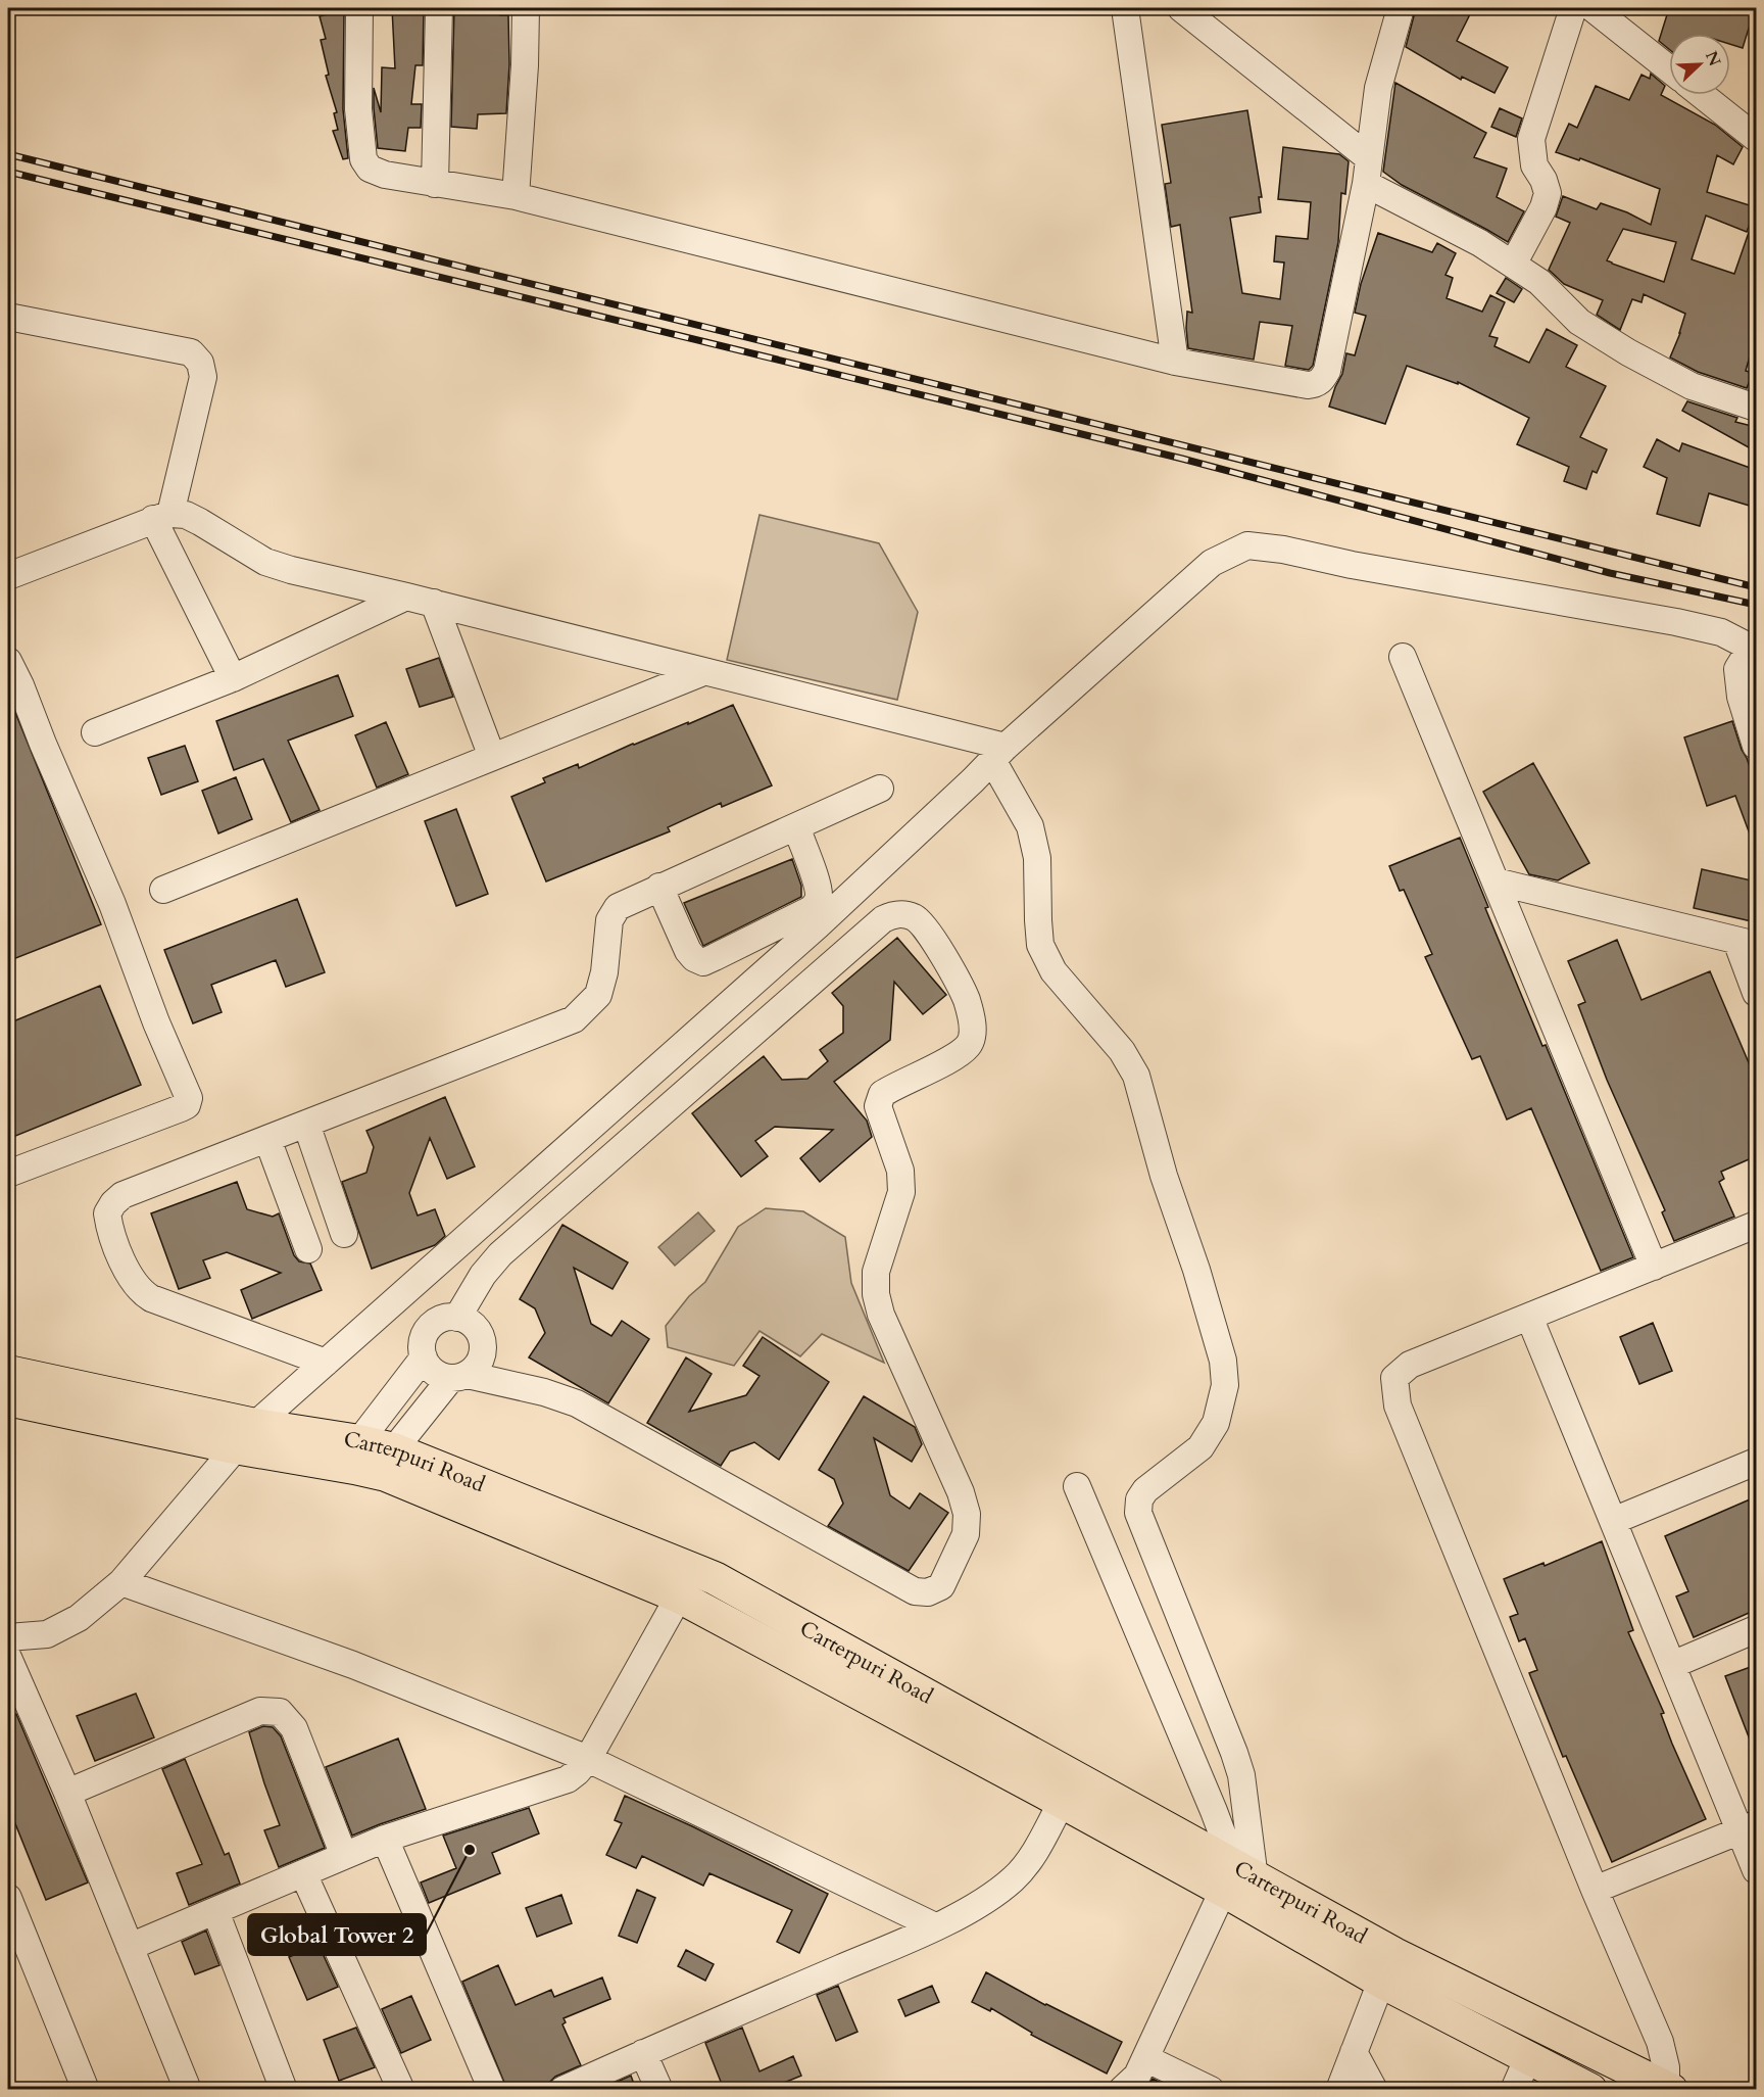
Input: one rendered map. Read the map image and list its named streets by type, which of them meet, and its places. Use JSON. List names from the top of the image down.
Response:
{
  "streets": {
    "main road": ["Carterpuri Road"]
  },
  "places": ["Global Tower 2"],
  "north": "top right"
}
